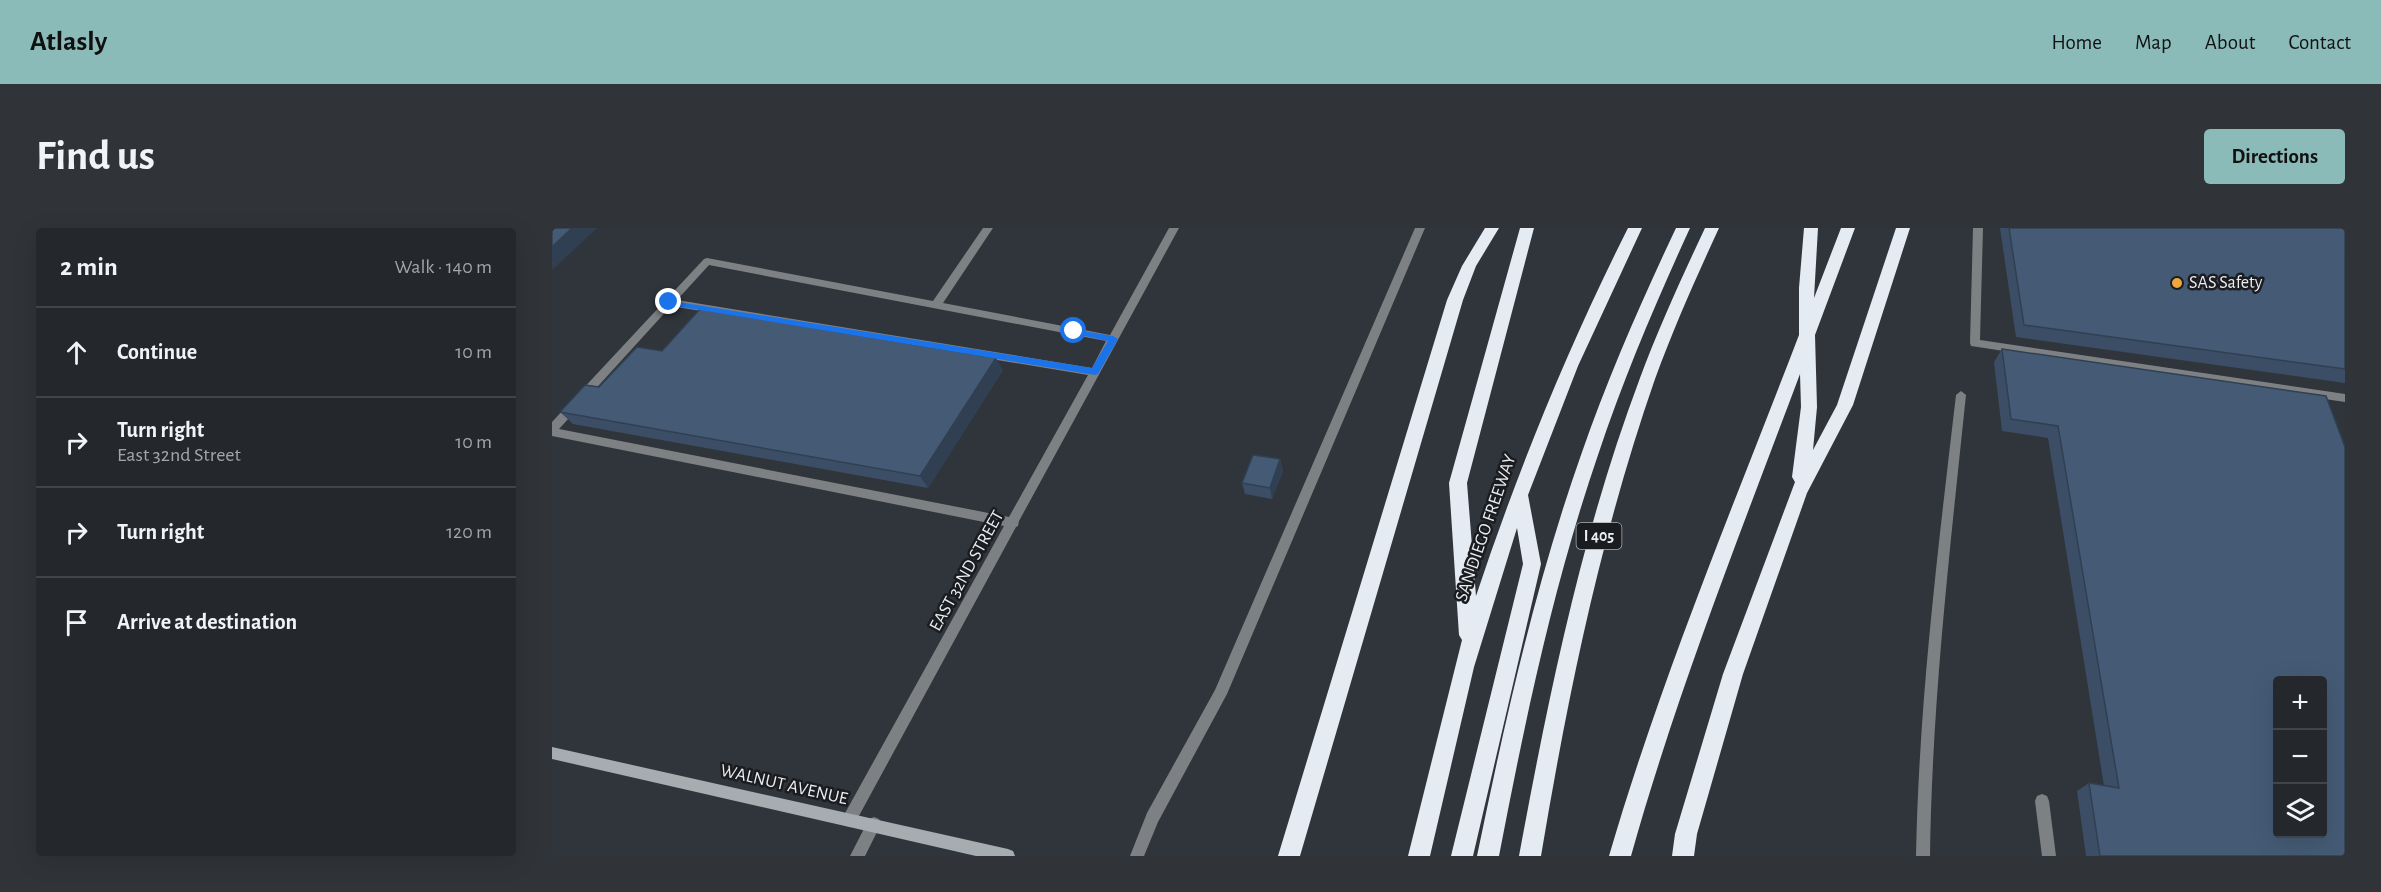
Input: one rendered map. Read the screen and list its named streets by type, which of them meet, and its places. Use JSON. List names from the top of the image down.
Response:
{
  "streets": {
    "highway": ["SAN DIEGO FREEWAY", "I 405"],
    "street": ["WALNUT AVENUE"],
    "lane": ["EAST 32ND STREET"]
  },
  "crossings": [
    ["EAST 32ND STREET", "WALNUT AVENUE"]
  ],
  "places": ["SAS Safety"],
  "page": {
    "header": "Atlasly",
    "nav": [
      "Home",
      "Map",
      "About",
      "Contact"
    ],
    "buttons": "Directions",
    "title": "Find us",
    "heading": ["2 min", "Walk · 140 m"],
    "list": [
      ["Continue", "10 m"],
      ["Turn right", "East 32nd Street", "10 m"],
      ["Turn right", "120 m"],
      "Arrive at destination"
    ],
    "map_buttons": ["+", "−"]
  }
}
